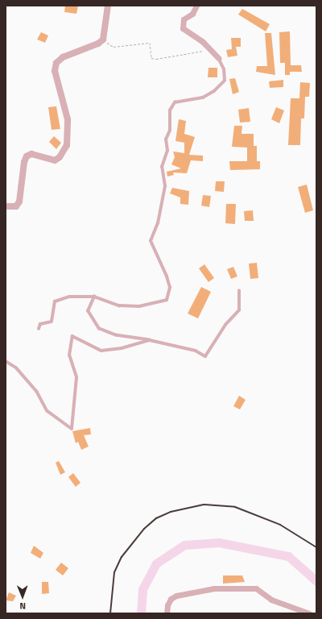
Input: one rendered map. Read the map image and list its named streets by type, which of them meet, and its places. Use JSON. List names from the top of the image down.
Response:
{
  "north": "bottom"
}
